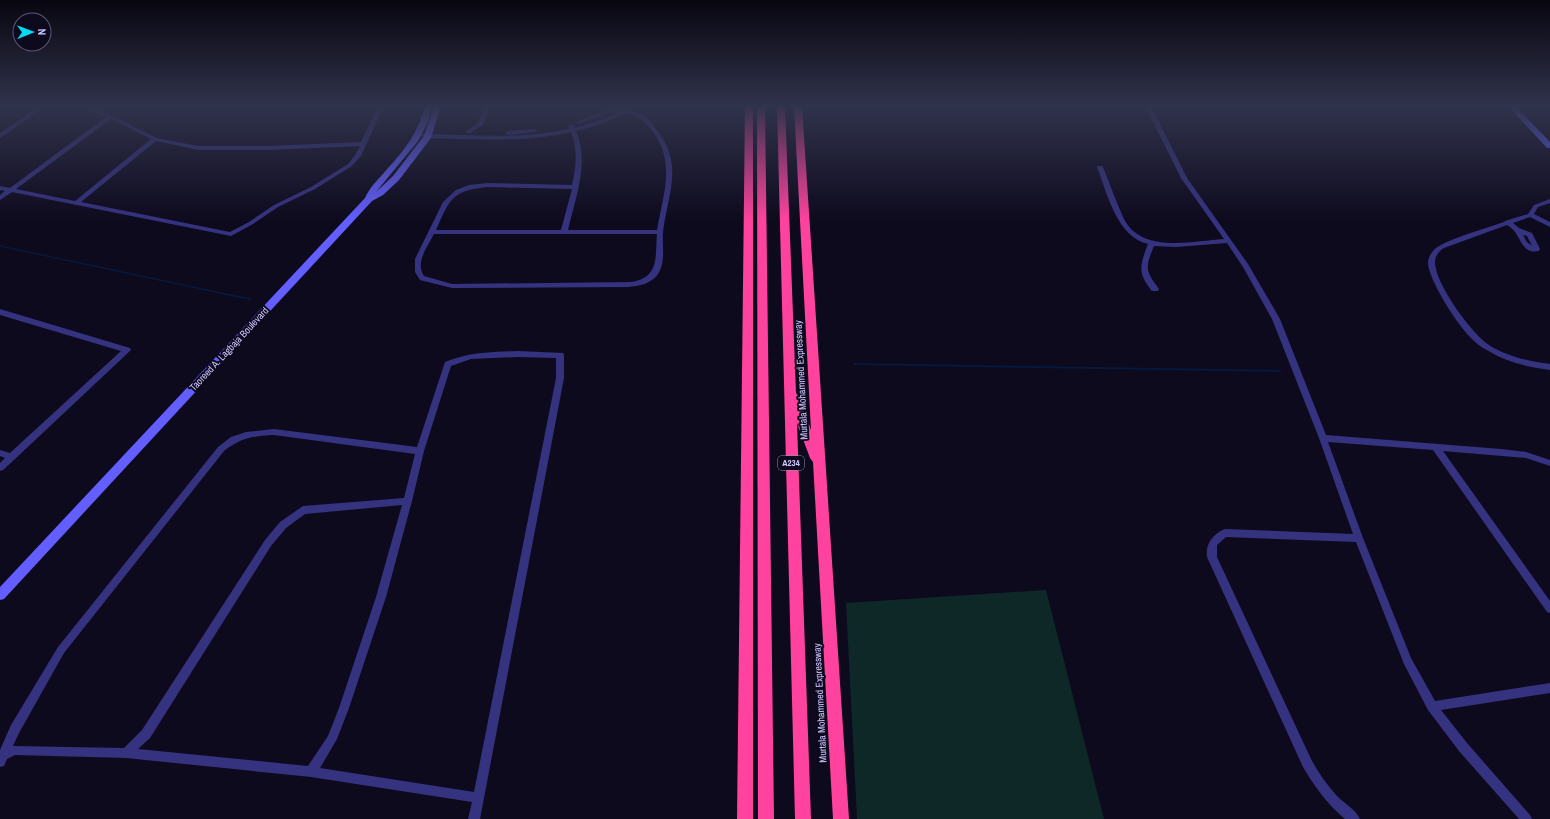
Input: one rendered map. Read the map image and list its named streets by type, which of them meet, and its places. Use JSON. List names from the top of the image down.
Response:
{
  "streets": {
    "highway": ["Murtala Mohammed Expressway", "A234"],
    "street": ["Taoreed A. Lagbaja Boulevard"]
  },
  "north": "right"
}
